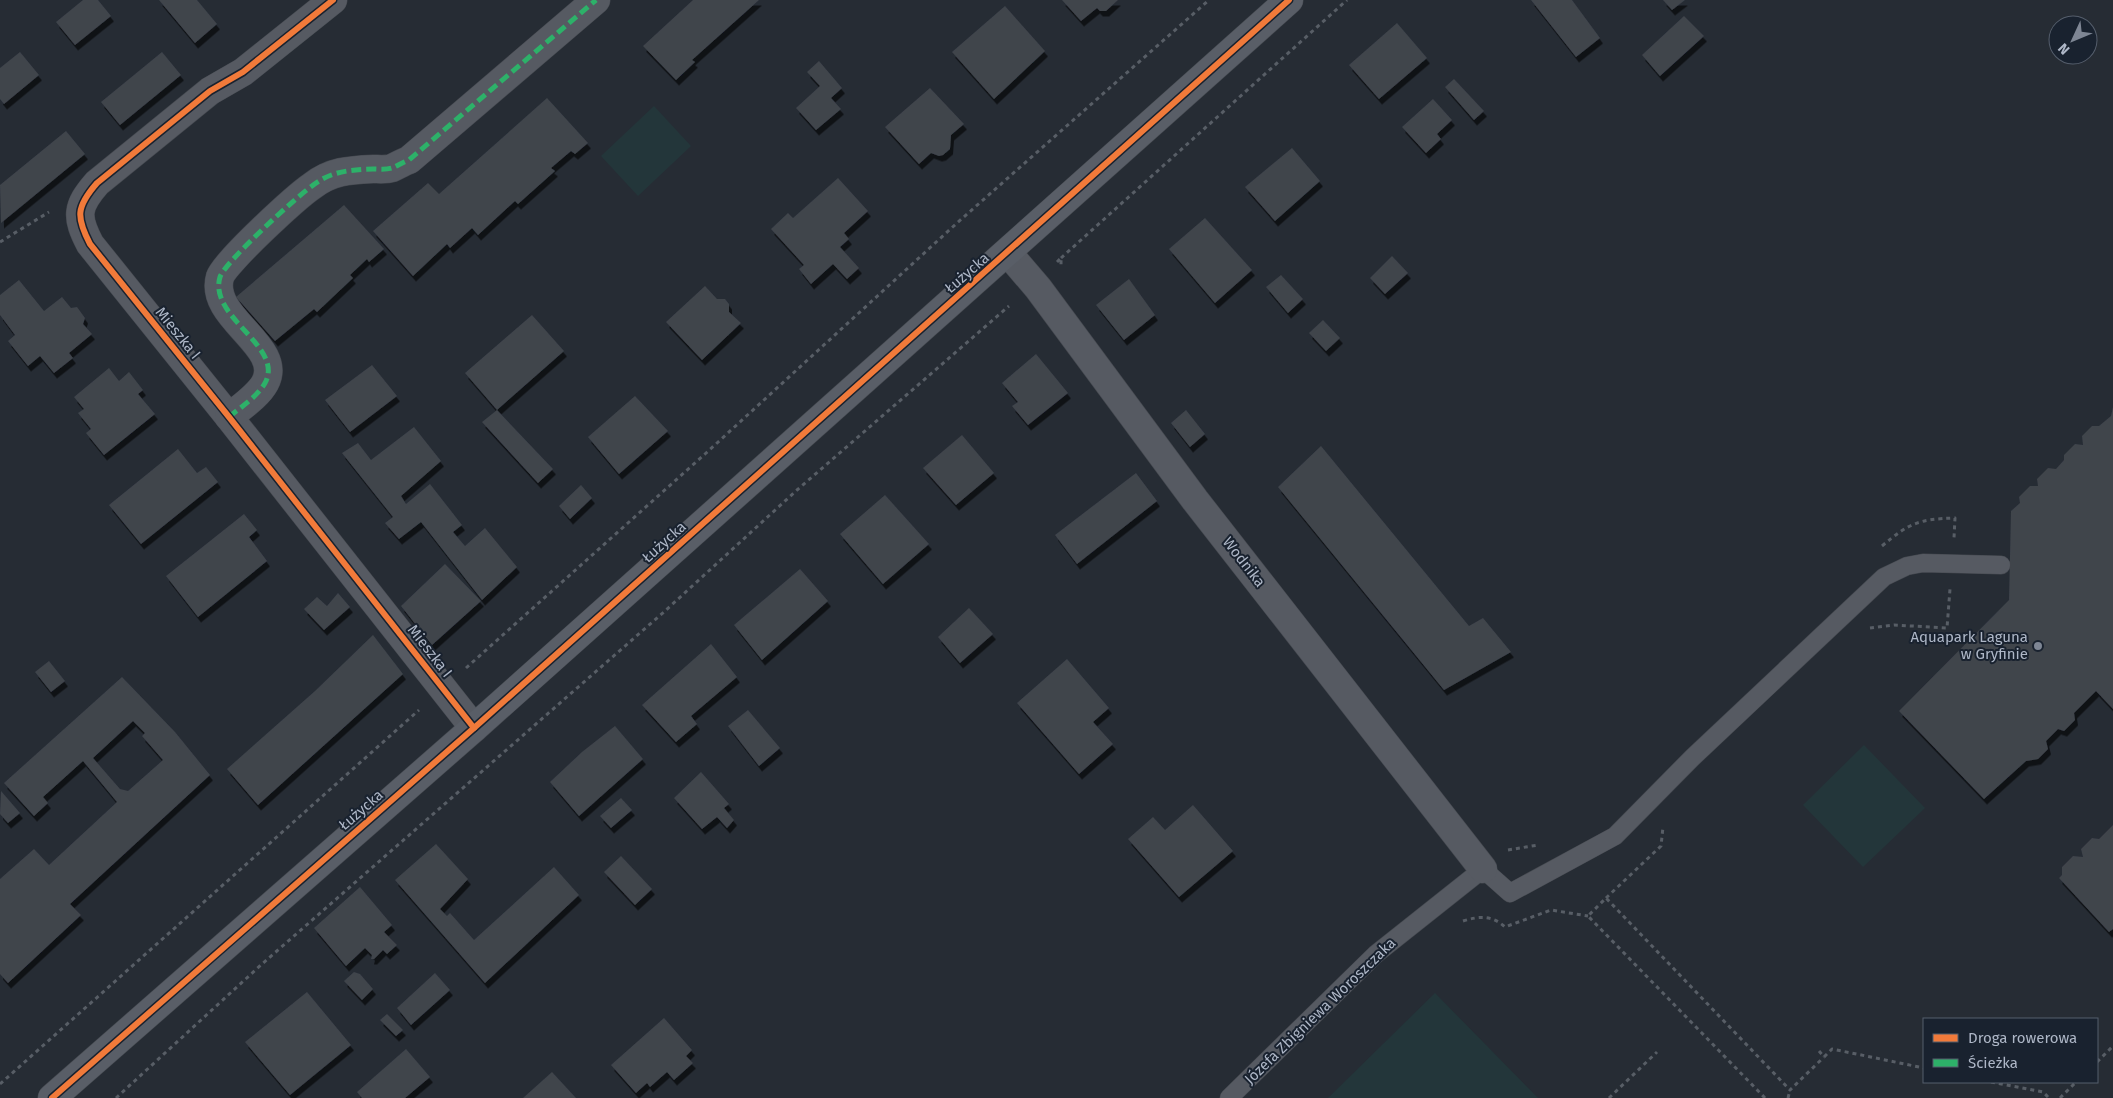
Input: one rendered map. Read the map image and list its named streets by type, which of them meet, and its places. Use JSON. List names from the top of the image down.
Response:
{
  "streets": {
    "street": ["Łużycka", "Mieszka I", "Wodnika"],
    "lane": ["Józefa Zbigniewa Woroszczaka"]
  },
  "crossings": [
    ["Łużycka", "Mieszka I"],
    ["Łużycka", "Wodnika"],
    ["Wodnika", "Józefa Zbigniewa Woroszczaka"]
  ],
  "places": ["Aquapark Laguna w Gryfinie"],
  "legend": ["Droga rowerowa", "Ścieżka"],
  "north": "bottom left"
}
